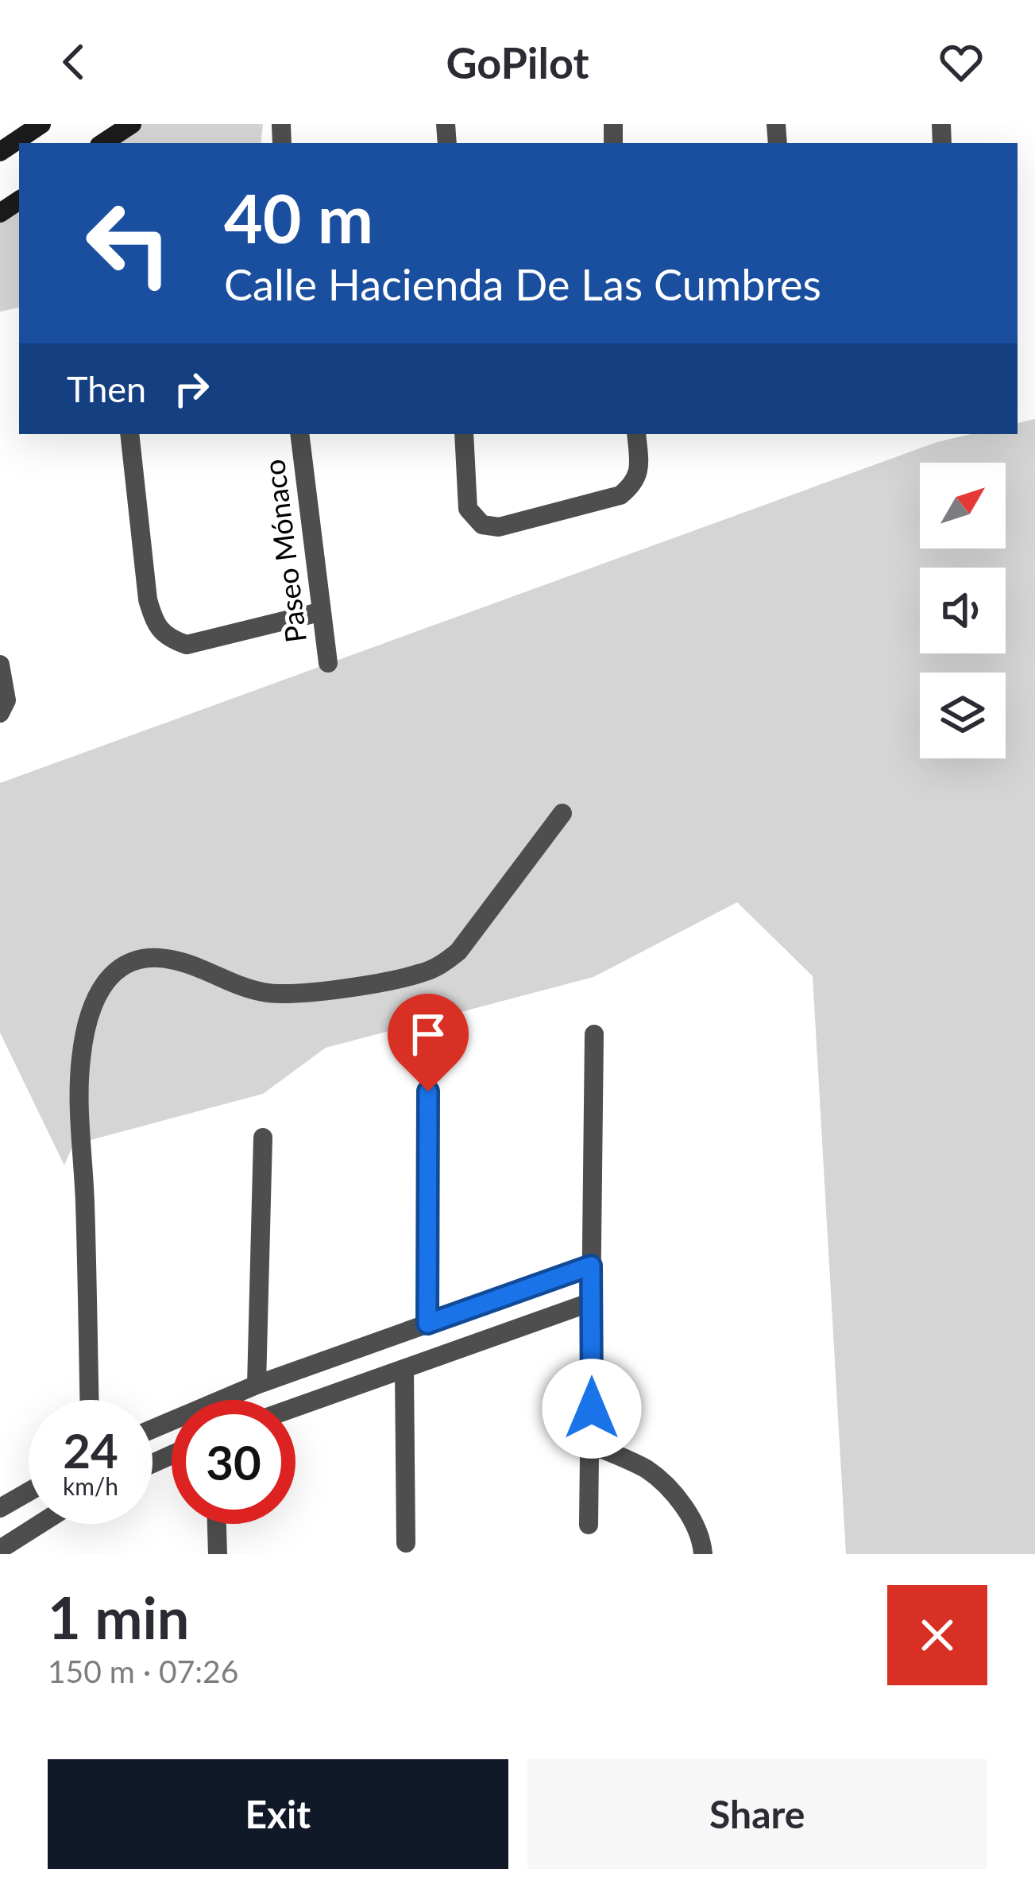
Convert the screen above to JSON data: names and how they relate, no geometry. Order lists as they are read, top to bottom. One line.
{"streets":{"street":["Paseo Mónaco"]},"north":"top right","page":{"header":"GoPilot","turn":["40 m","Calle Hacienda De Las Cumbres"],"then":"Then","speed":"24 km/h","limit":"30","heading":["1 min","150 m · 07:26"],"buttons":["Exit","Share"]}}
